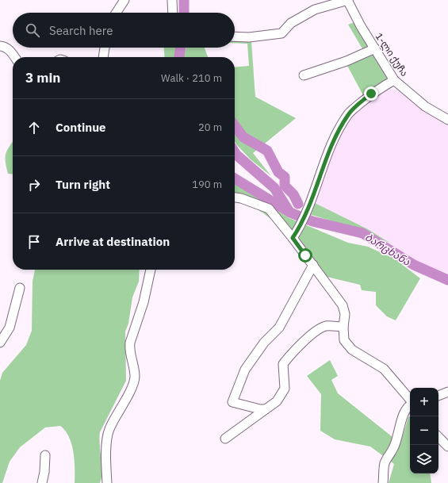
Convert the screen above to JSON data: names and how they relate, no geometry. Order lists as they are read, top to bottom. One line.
{"streets":{"street":["1-ლი ქუჩა"]},"water":["ბარცხანა"],"page":{"search":"Search here","heading":["3 min","Walk · 210 m"],"list":[["Continue","20 m"],["Turn right","190 m"],"Arrive at destination"],"map_buttons":["+","−"]}}
